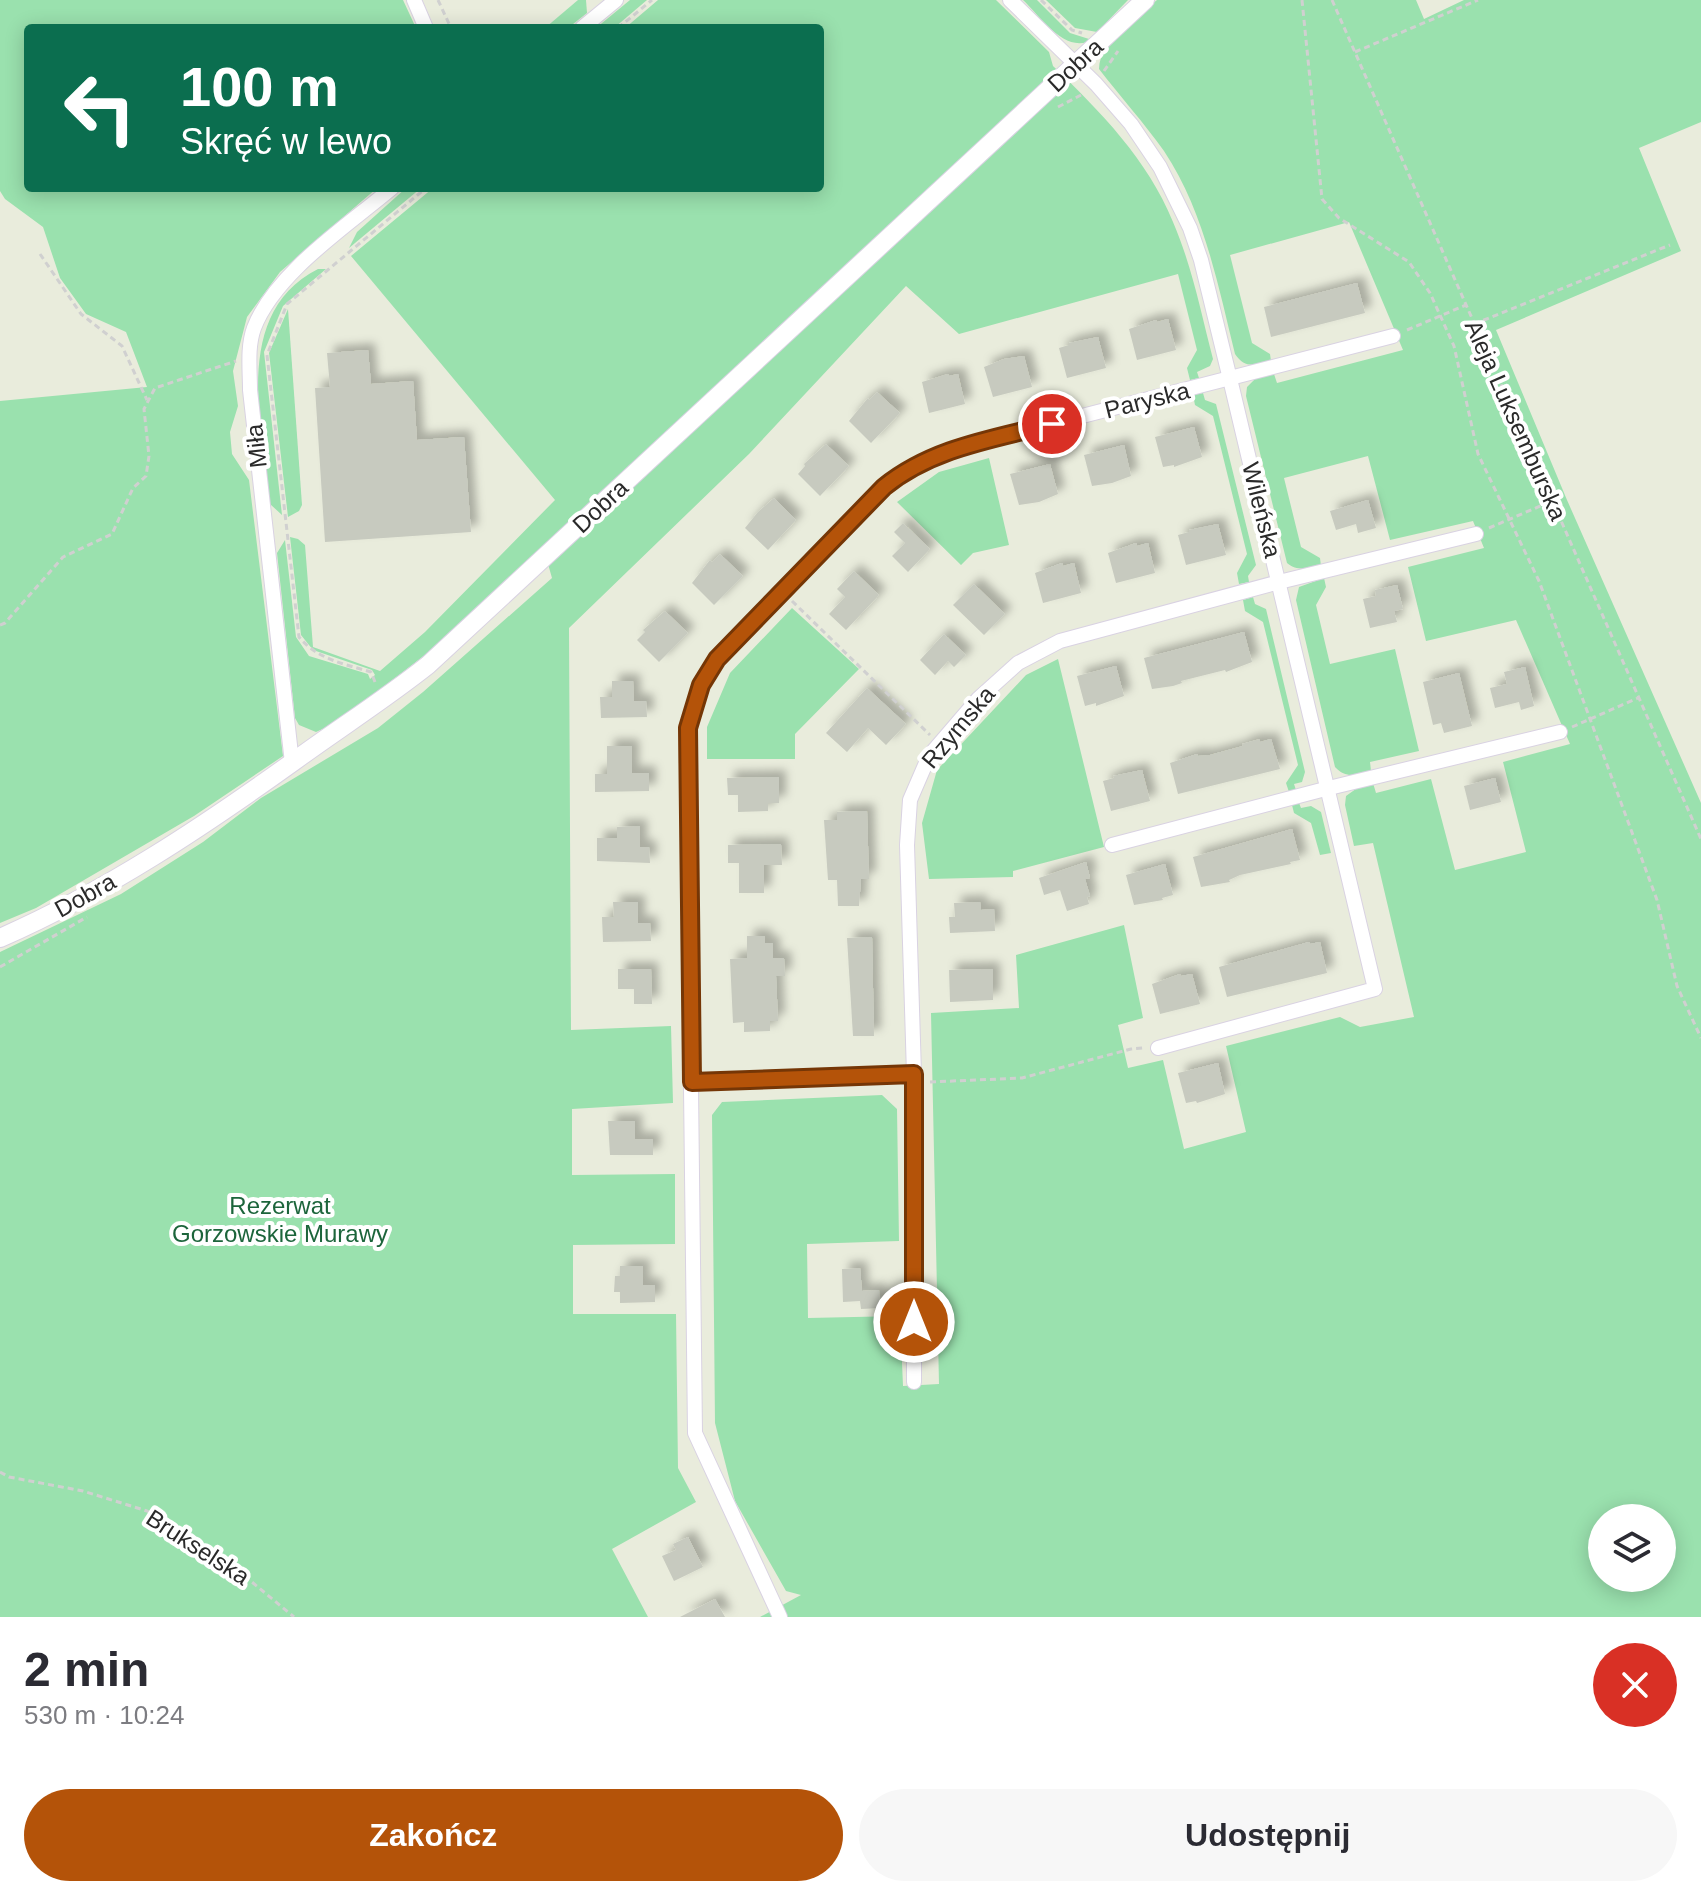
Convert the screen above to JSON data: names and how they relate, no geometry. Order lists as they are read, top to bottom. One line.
{"streets":{"street":["Dobra","Paryska","Miła","Wileńska","Rzymska"],"path":["Aleja Luksemburska","Brukselska"]},"crossings":[["Dobra","Miła"],["Dobra","Wileńska"],["Paryska","Wileńska"],["Wileńska","Rzymska"]],"parks":["Rezerwat Gorzowskie Murawy"],"page":{"turn":["100 m","Skręć w lewo"],"heading":["2 min","530 m · 10:24"],"buttons":["Zakończ","Udostępnij"]}}
